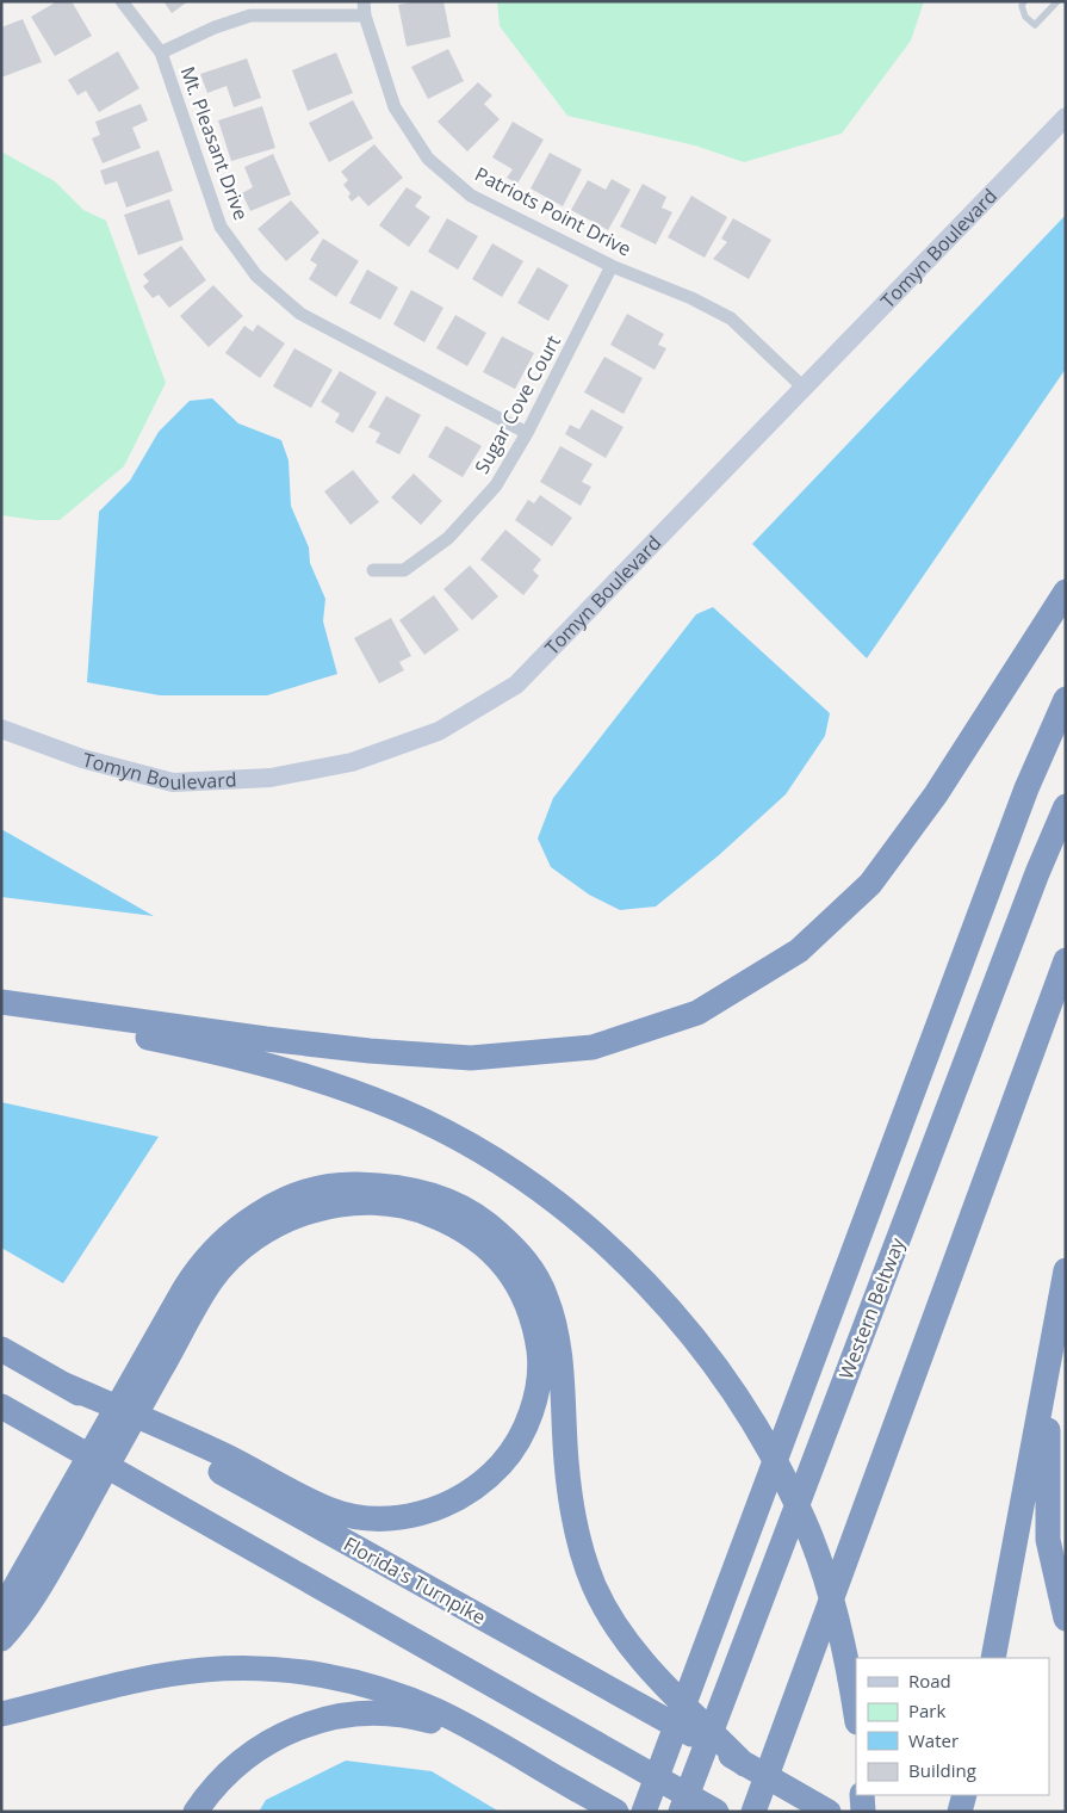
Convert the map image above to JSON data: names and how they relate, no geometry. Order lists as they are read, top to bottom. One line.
{"streets":{"highway":["Western Beltway","Florida's Turnpike"],"street":["Mt. Pleasant Drive","Patriots Point Drive","Tomyn Boulevard","Sugar Cove Court"]},"crossings":[["Mt. Pleasant Drive","Sugar Cove Court"],["Patriots Point Drive","Tomyn Boulevard"],["Patriots Point Drive","Sugar Cove Court"]],"legend":["Road","Park","Water","Building"]}
